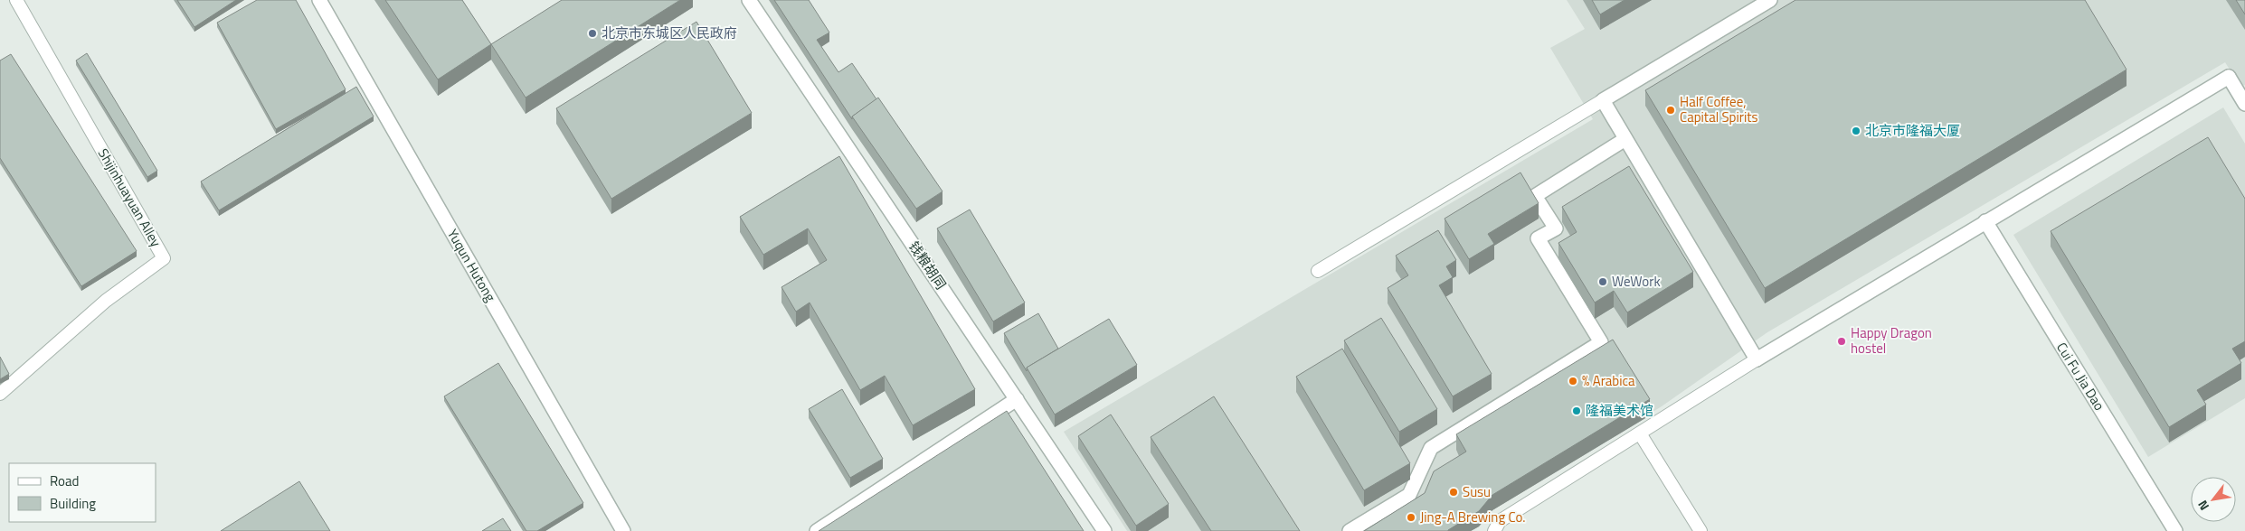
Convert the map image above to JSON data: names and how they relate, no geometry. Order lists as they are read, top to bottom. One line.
{"streets":{"street":["Yuqun Hutong","钱粮胡同","Cui Fu Jia Dao"],"lane":["Shijinhuayuan Alley"]},"places":["北京市东城区人民政府","Half Coffee, Capital Spirits","北京市隆福大厦","WeWork","Happy Dragon hostel","% Arabica","隆福美术馆","Susu","Jing-A Brewing Co."],"legend":["Road","Building"],"north":"bottom left"}
